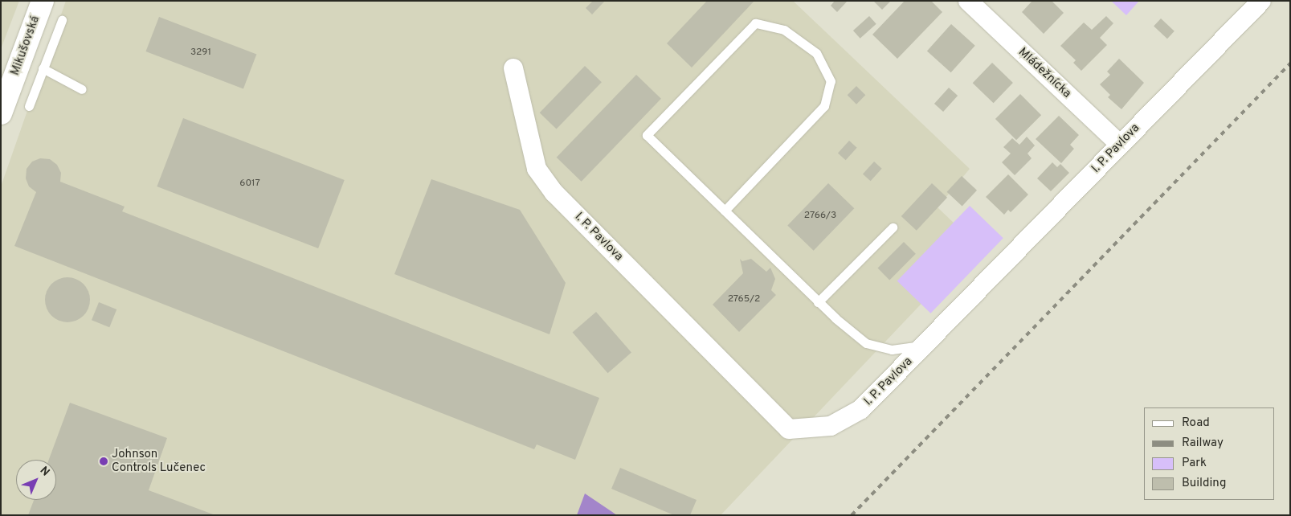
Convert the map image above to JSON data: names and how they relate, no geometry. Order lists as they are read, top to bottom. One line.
{"streets":{"street":["Mikušovská","Mládežnícka","I. P. Pavlova"]},"crossings":[["Mládežnícka","I. P. Pavlova"]],"places":["Johnson Controls Lučenec"],"house_numbers":["3291","6017","2766/3","2765/2"],"legend":["Road","Railway","Park","Building"],"north":"top right"}
